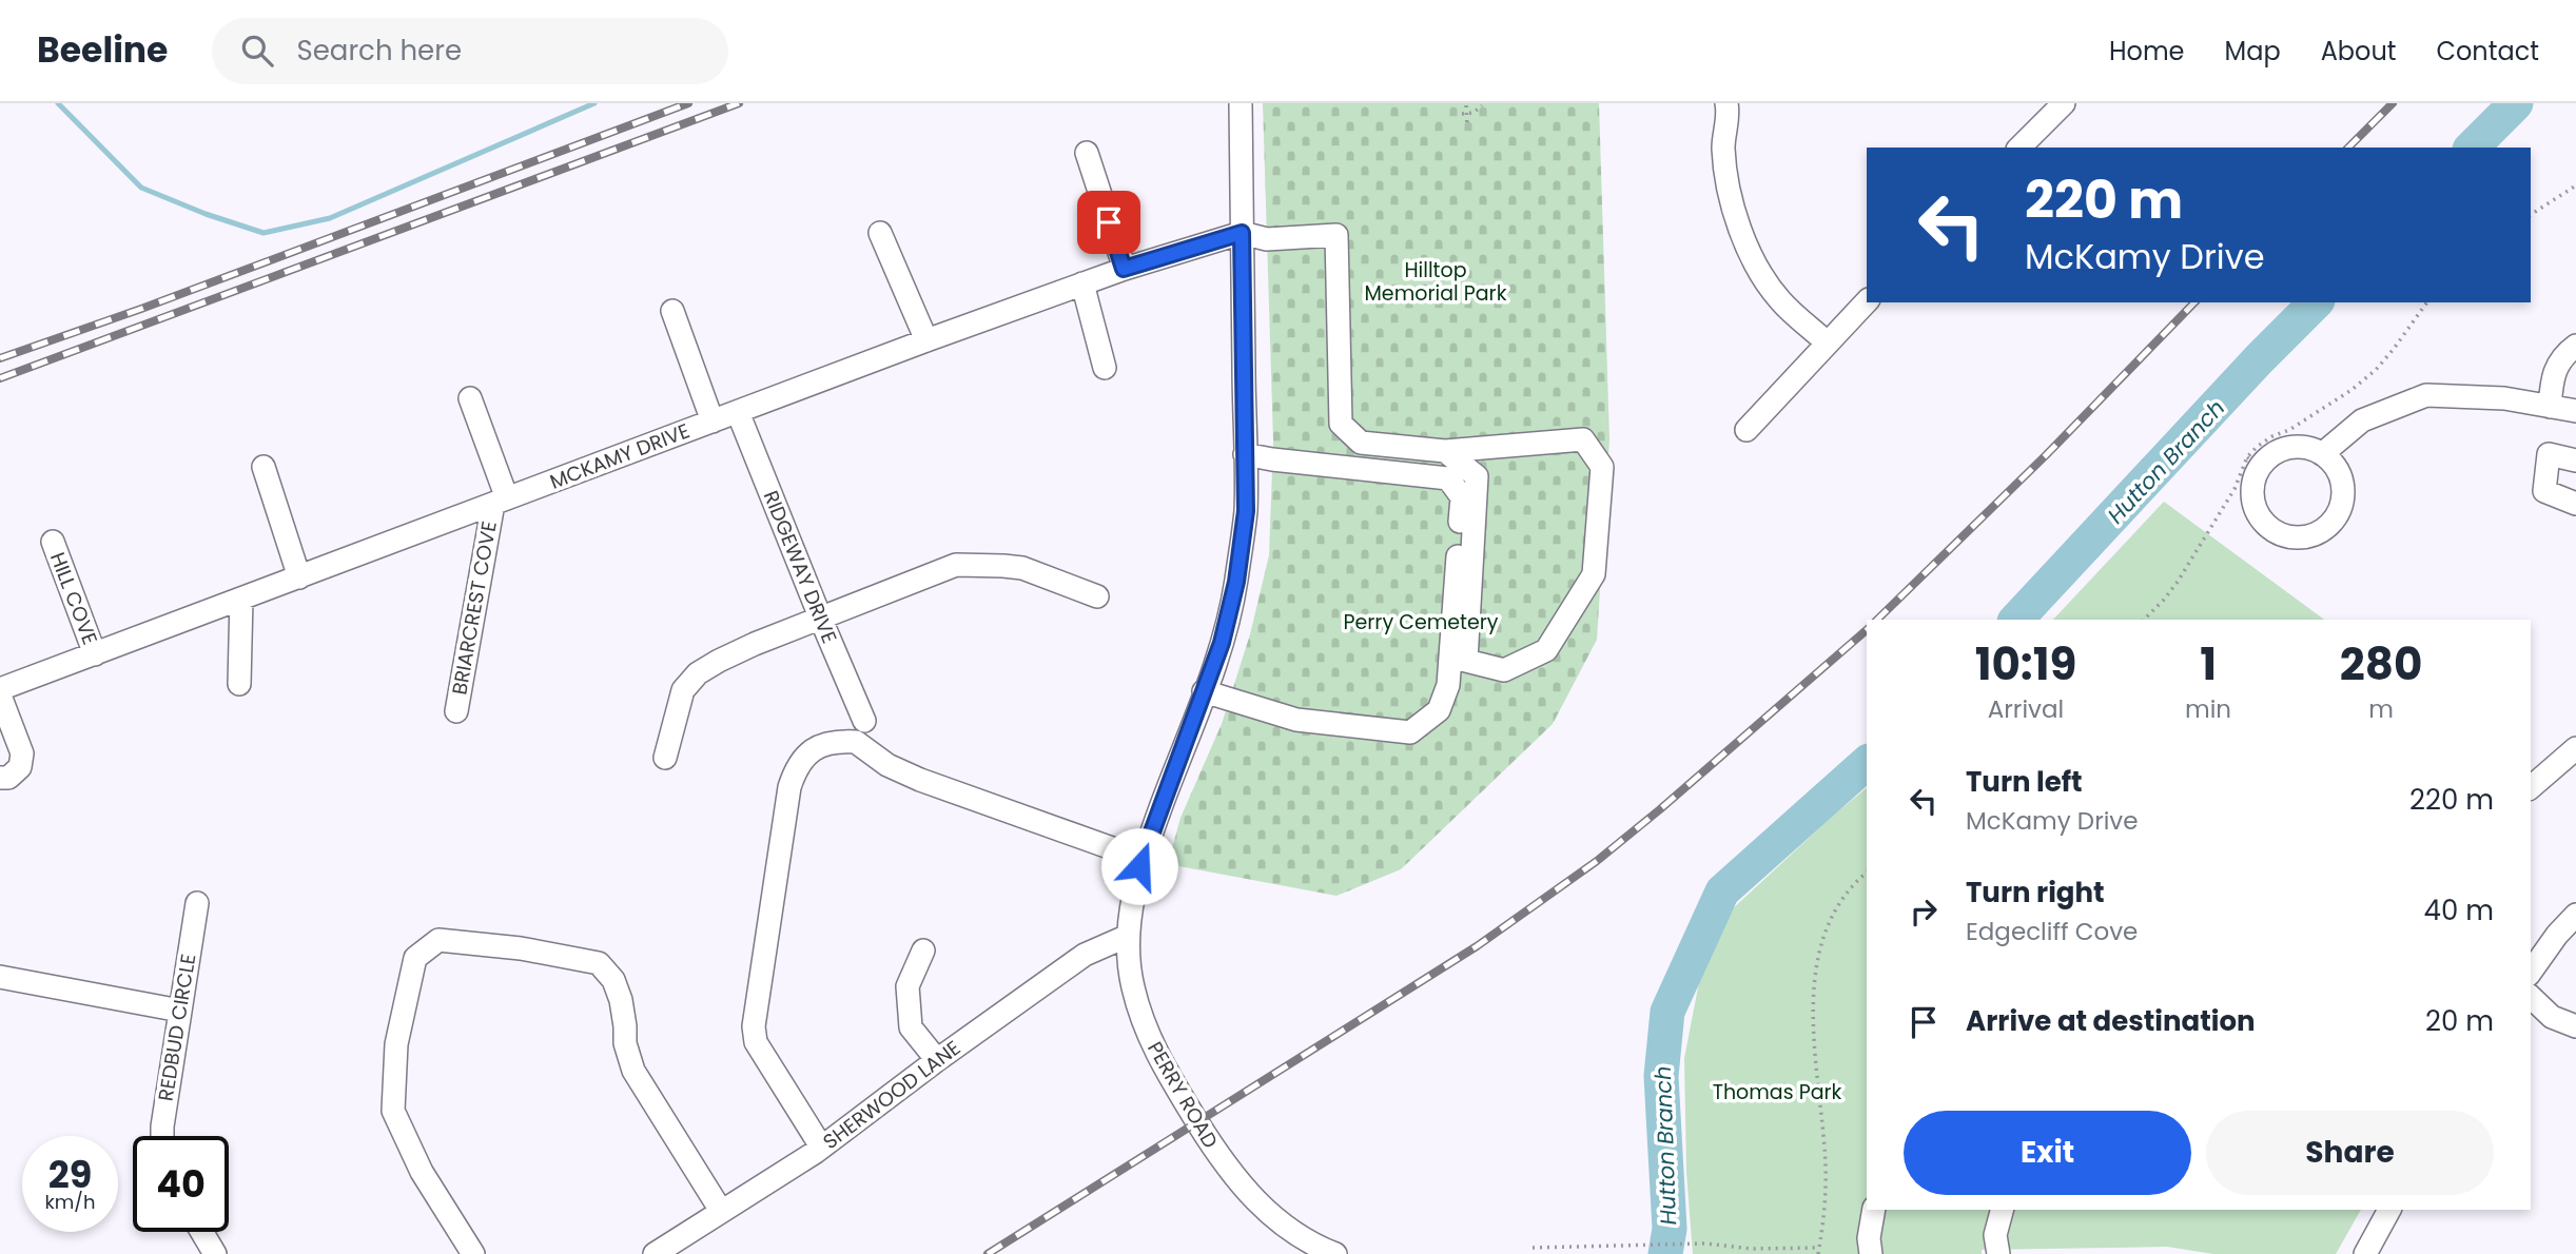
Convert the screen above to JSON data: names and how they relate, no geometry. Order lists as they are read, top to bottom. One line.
{"streets":{"street":["MCKAMY DRIVE","RIDGEWAY DRIVE","HILL COVE","BRIARCREST COVE","REDBUD CIRCLE","SHERWOOD LANE","PERRY ROAD"]},"crossings":[["MCKAMY DRIVE","RIDGEWAY DRIVE"],["MCKAMY DRIVE","HILL COVE"],["MCKAMY DRIVE","BRIARCREST COVE"],["MCKAMY DRIVE","PERRY ROAD"],["SHERWOOD LANE","PERRY ROAD"]],"water":["Hutton Branch"],"parks":["Hilltop Memorial Park","Perry Cemetery","Thomas Park"],"page":{"header":"Beeline","search":"Search here","nav":["Home","Map","About","Contact"],"turn":["220 m","McKamy Drive"],"eta":["10:19","Arrival","1","min","280","m"],"list":[{"name":"Turn left","note":"McKamy Drive","value":"220 m"},{"name":"Turn right","note":"Edgecliff Cove","value":"40 m"},{"name":"Arrive at destination","value":"20 m"}],"buttons":["Exit","Share"],"speed":"29 km/h","limit":"40"}}
